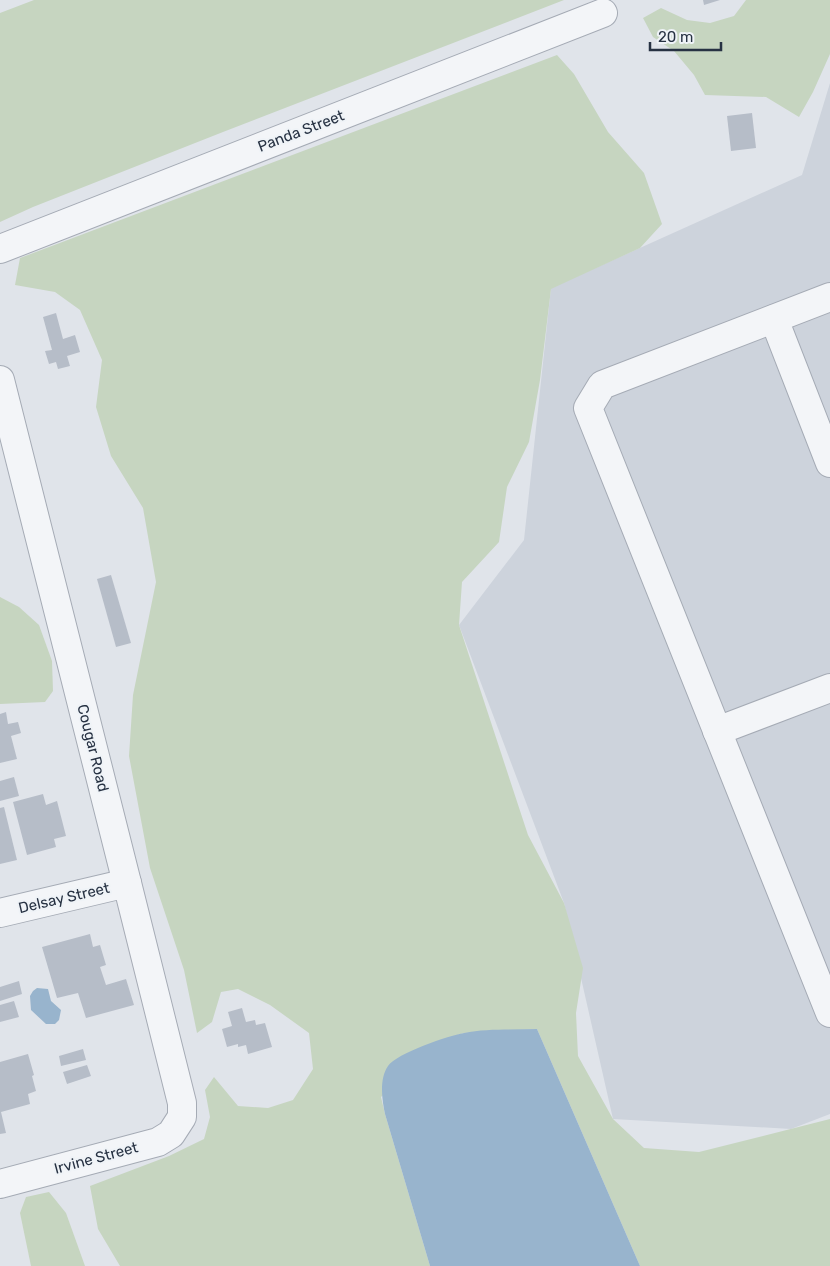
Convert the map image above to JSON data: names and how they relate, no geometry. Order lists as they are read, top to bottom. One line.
{"streets":{"street":["Panda Street","Cougar Road","Delsay Street","Irvine Street"]},"crossings":[["Cougar Road","Delsay Street"],["Cougar Road","Irvine Street"]],"scale_bar":"20 m"}
